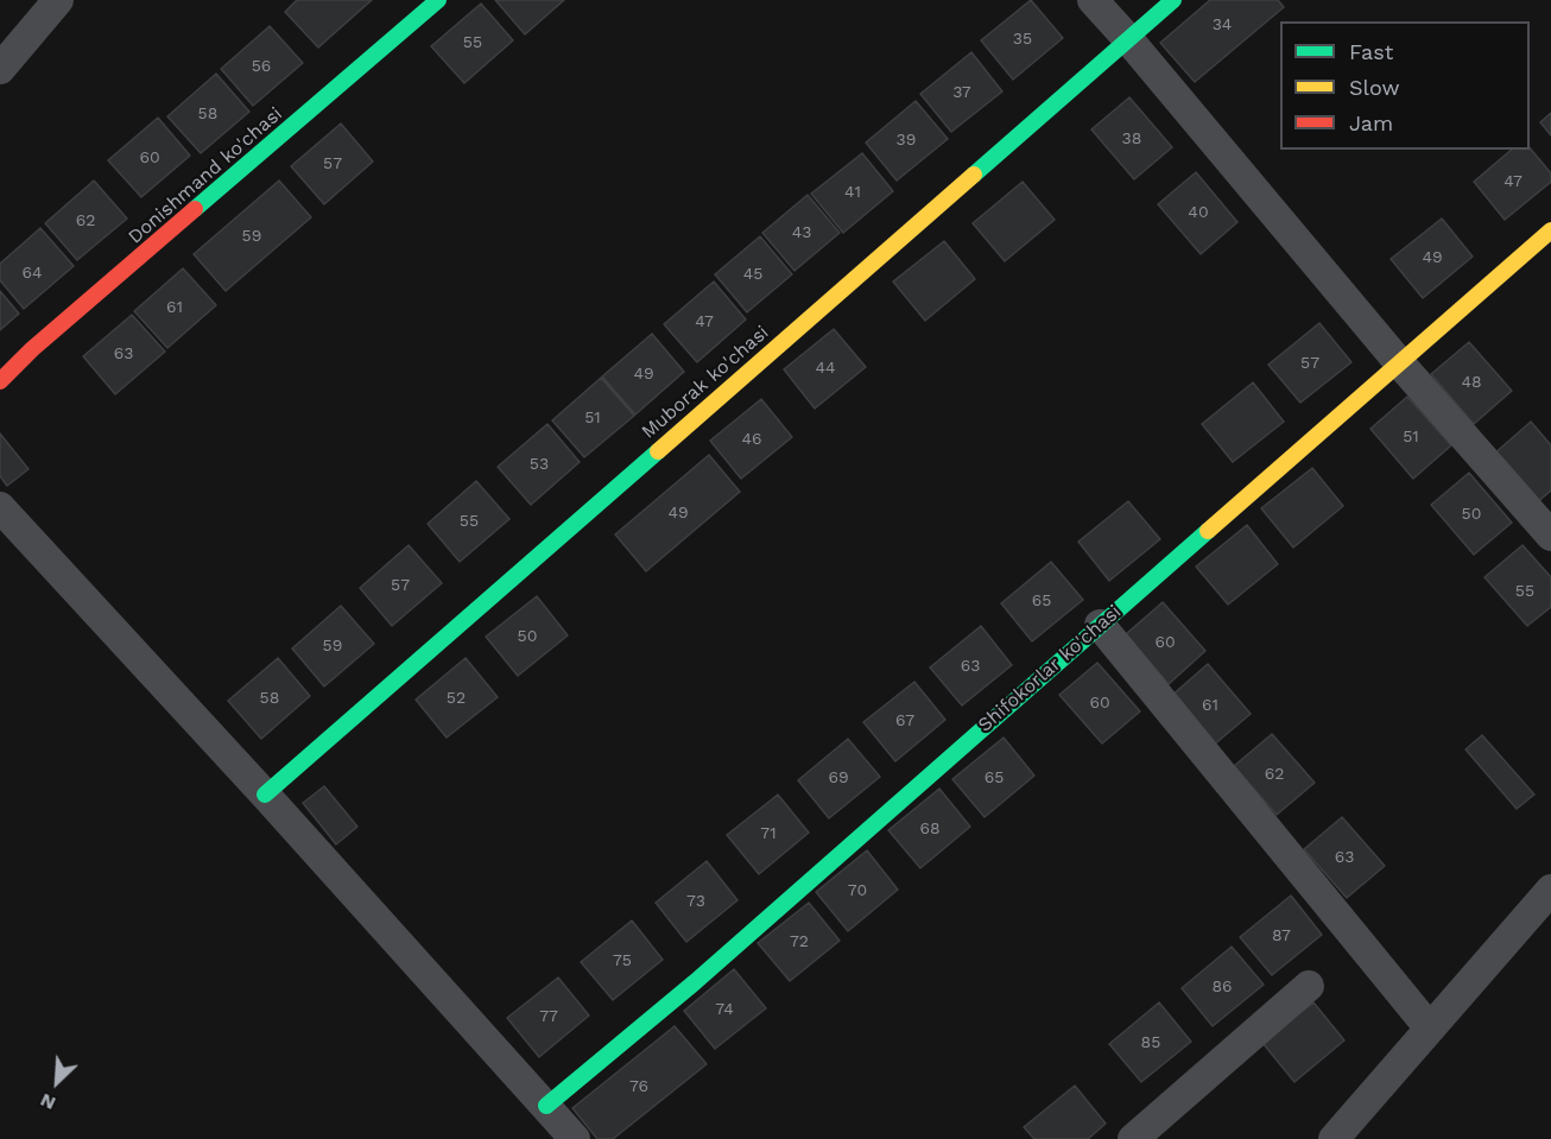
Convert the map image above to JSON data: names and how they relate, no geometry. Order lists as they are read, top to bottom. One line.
{"streets":{"street":["Donishmand ko'chasi","Muborak ko'chasi","Shifokorlar ko'chasi"]},"house_numbers":["34","35","55","56","37","58","38","39","60","57","47","41","40","62","43","59","49","64","45","61","47","63","57","44","49","48","51","51","46","53","49","50","55","57","55","65","50","60","59","63","58","52","60","61","67","62","69","65","68","71","63","70","73","87","72","75","86","74","77","85","76"],"legend":["Fast","Slow","Jam"],"north":"bottom left"}
